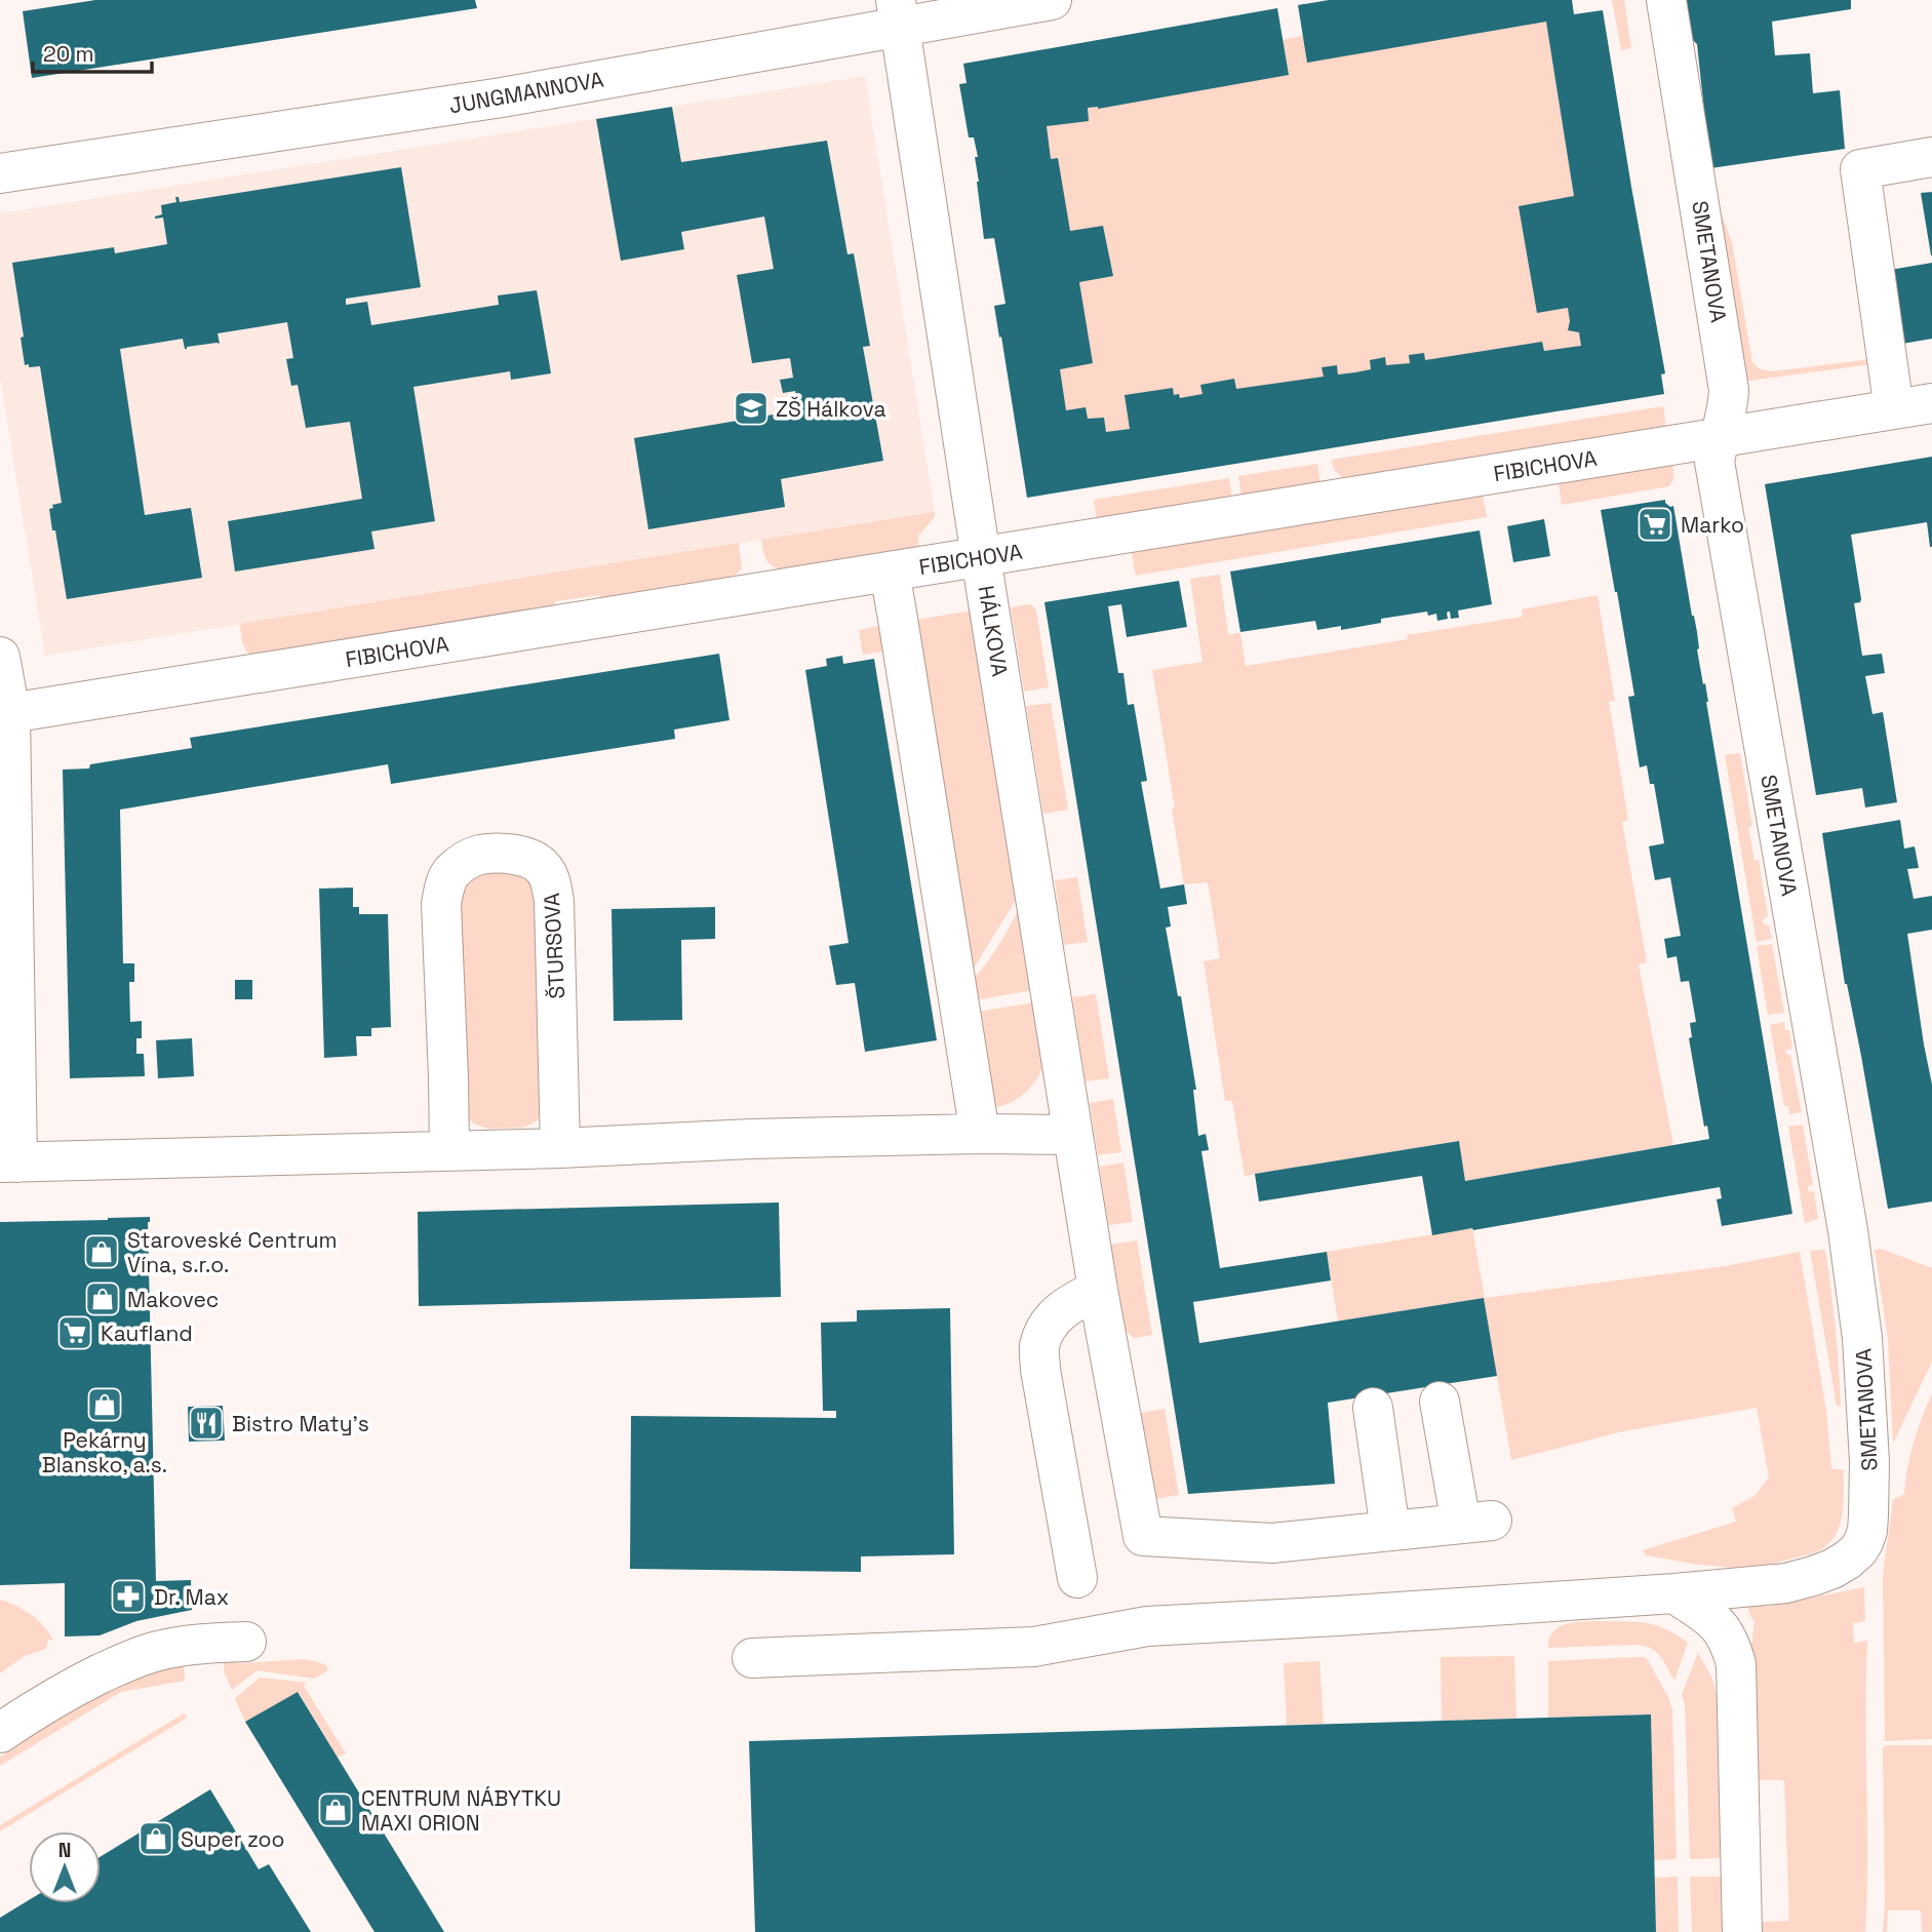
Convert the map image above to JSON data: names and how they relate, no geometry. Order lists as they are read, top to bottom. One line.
{"streets":{"street":["JUNGMANNOVA","SMETANOVA","FIBICHOVA","HÁLKOVA","ŠTURSOVA"]},"crossings":[["JUNGMANNOVA","HÁLKOVA"],["SMETANOVA","FIBICHOVA"],["FIBICHOVA","HÁLKOVA"]],"places":{"school or university":["ZŠ Hálkova"],"supermarket":["Marko","Kaufland"],"shop":["Staroveské Centrum Vína, s.r.o.","Makovec","Pekárny Blansko, a.s.","CENTRUM NÁBYTKU MAXI ORION","Super zoo"],"restaurant":["Bistro Maty's"],"pharmacy":["Dr. Max"]},"scale_bar":"20 m","north":"top"}
